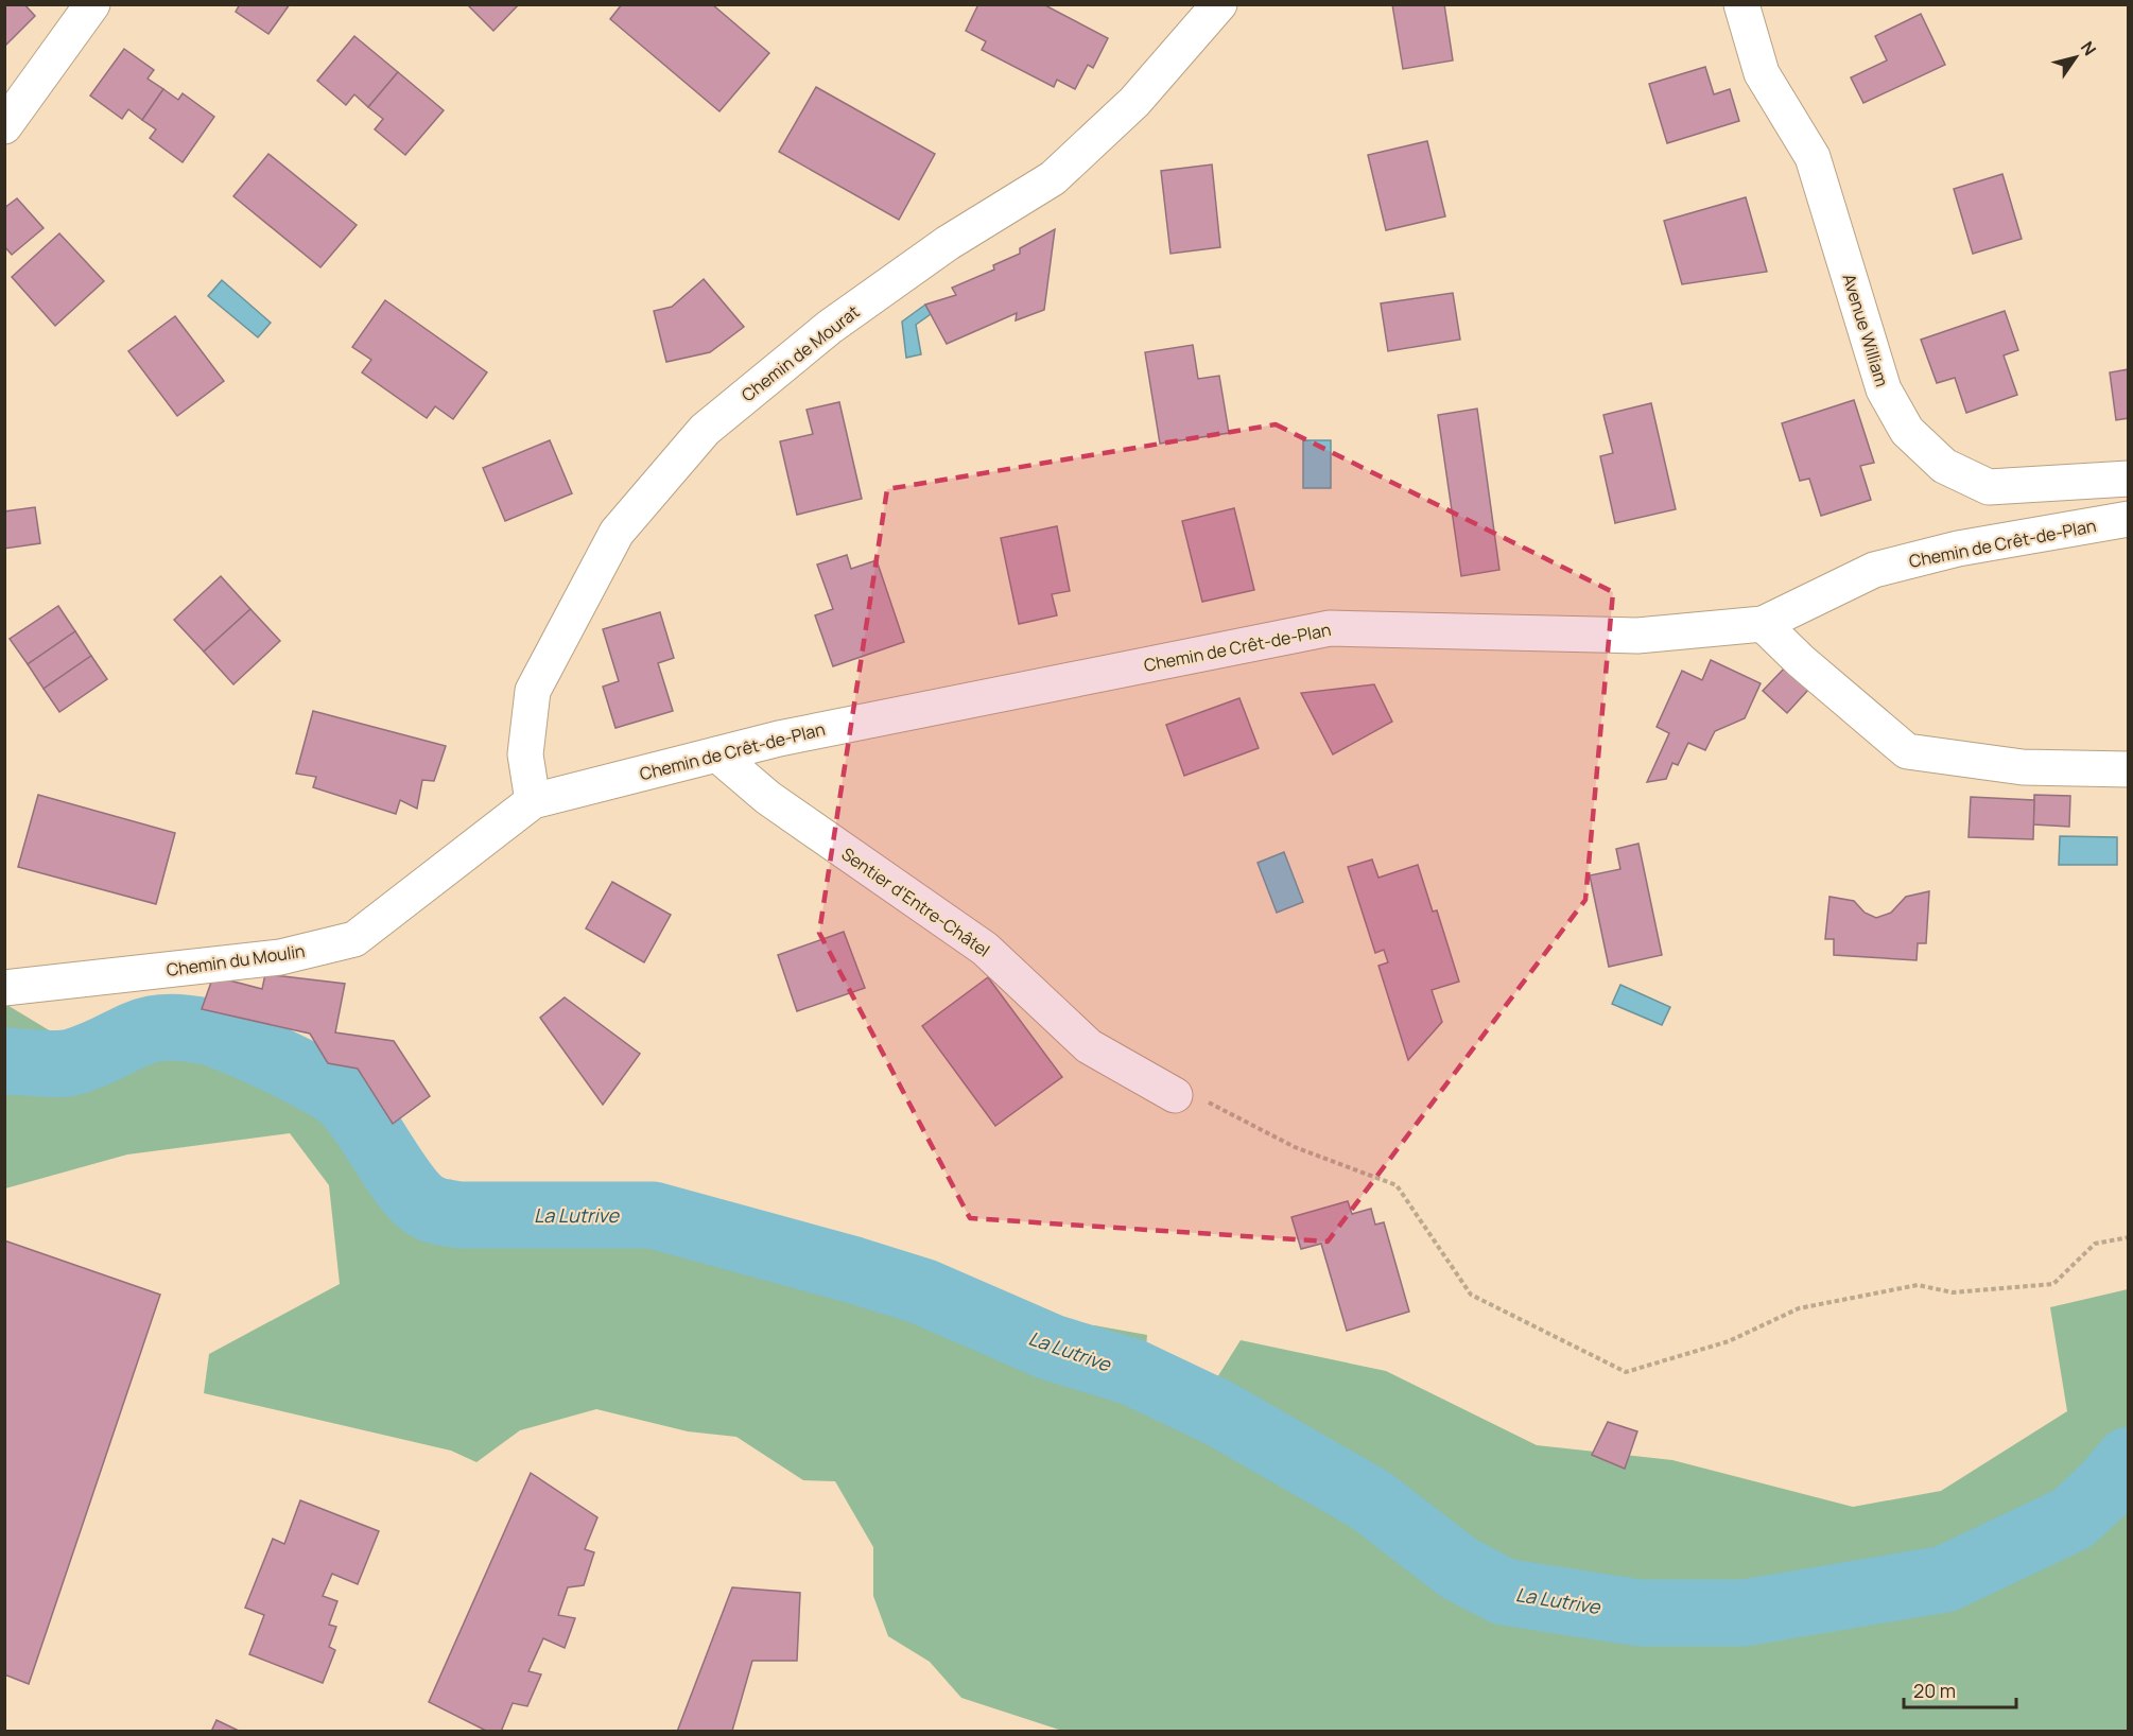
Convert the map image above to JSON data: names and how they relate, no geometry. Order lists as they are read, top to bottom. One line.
{"streets":{"street":["Avenue William","Chemin de Mourat","Chemin de Crêt-de-Plan","Sentier d'Entre-Châtel","Chemin du Moulin"]},"crossings":[["Chemin de Mourat","Chemin de Crêt-de-Plan"],["Chemin de Mourat","Chemin du Moulin"],["Chemin de Crêt-de-Plan","Sentier d'Entre-Châtel"],["Chemin de Crêt-de-Plan","Chemin du Moulin"]],"water":["La Lutrive"],"scale_bar":"20 m","north":"top right"}
